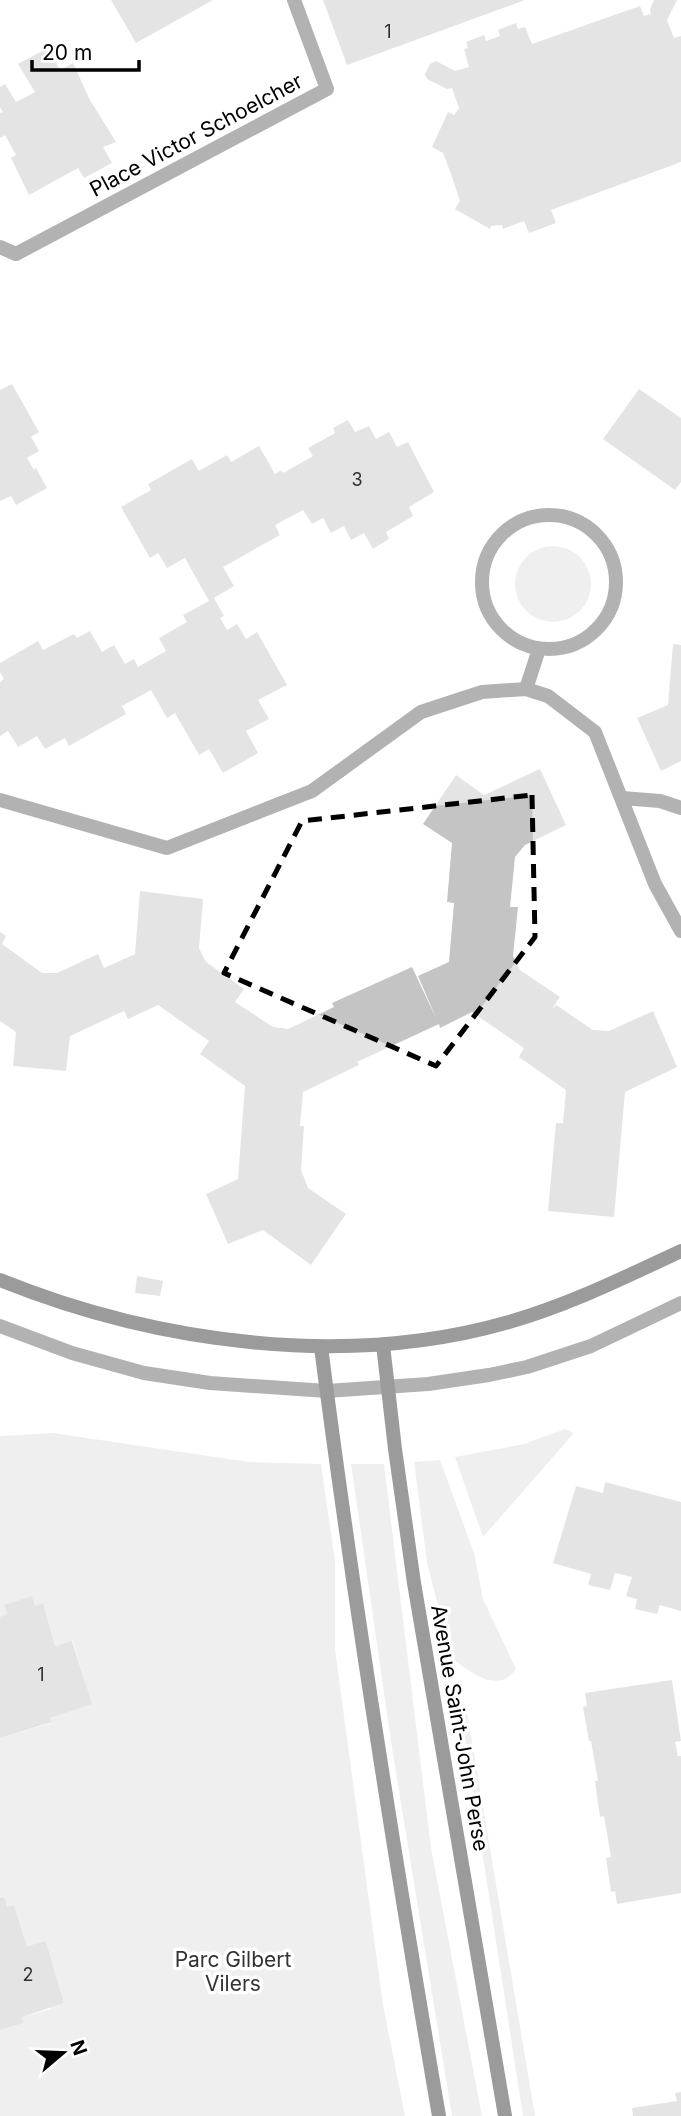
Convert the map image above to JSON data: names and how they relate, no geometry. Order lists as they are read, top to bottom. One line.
{"streets":{"main road":["Avenue Saint-John Perse"],"street":["Place Victor Schoelcher"]},"parks":["Parc Gilbert Vilers"],"house_numbers":["1","3","1","2"],"scale_bar":"20 m","north":"right"}
